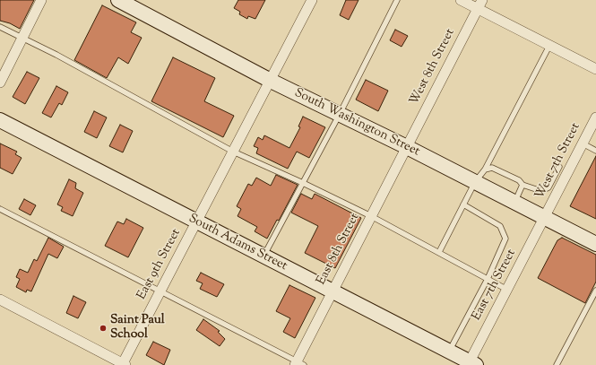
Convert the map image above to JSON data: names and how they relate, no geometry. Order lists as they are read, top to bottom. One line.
{"streets":{"main road":["South Washington Street","South Adams Street"],"street":["West 8th Street","West 7th Street","East 8th Street","East 9th Street","East 7th Street"]},"crossings":[["West 8th Street","South Washington Street"],["West 8th Street","East 8th Street"],["South Washington Street","West 7th Street"],["South Washington Street","East 8th Street"],["South Washington Street","East 9th Street"],["South Washington Street","East 7th Street"],["West 7th Street","East 7th Street"],["South Adams Street","East 8th Street"],["South Adams Street","East 9th Street"],["South Adams Street","East 7th Street"]],"places":["Saint Paul School"]}
